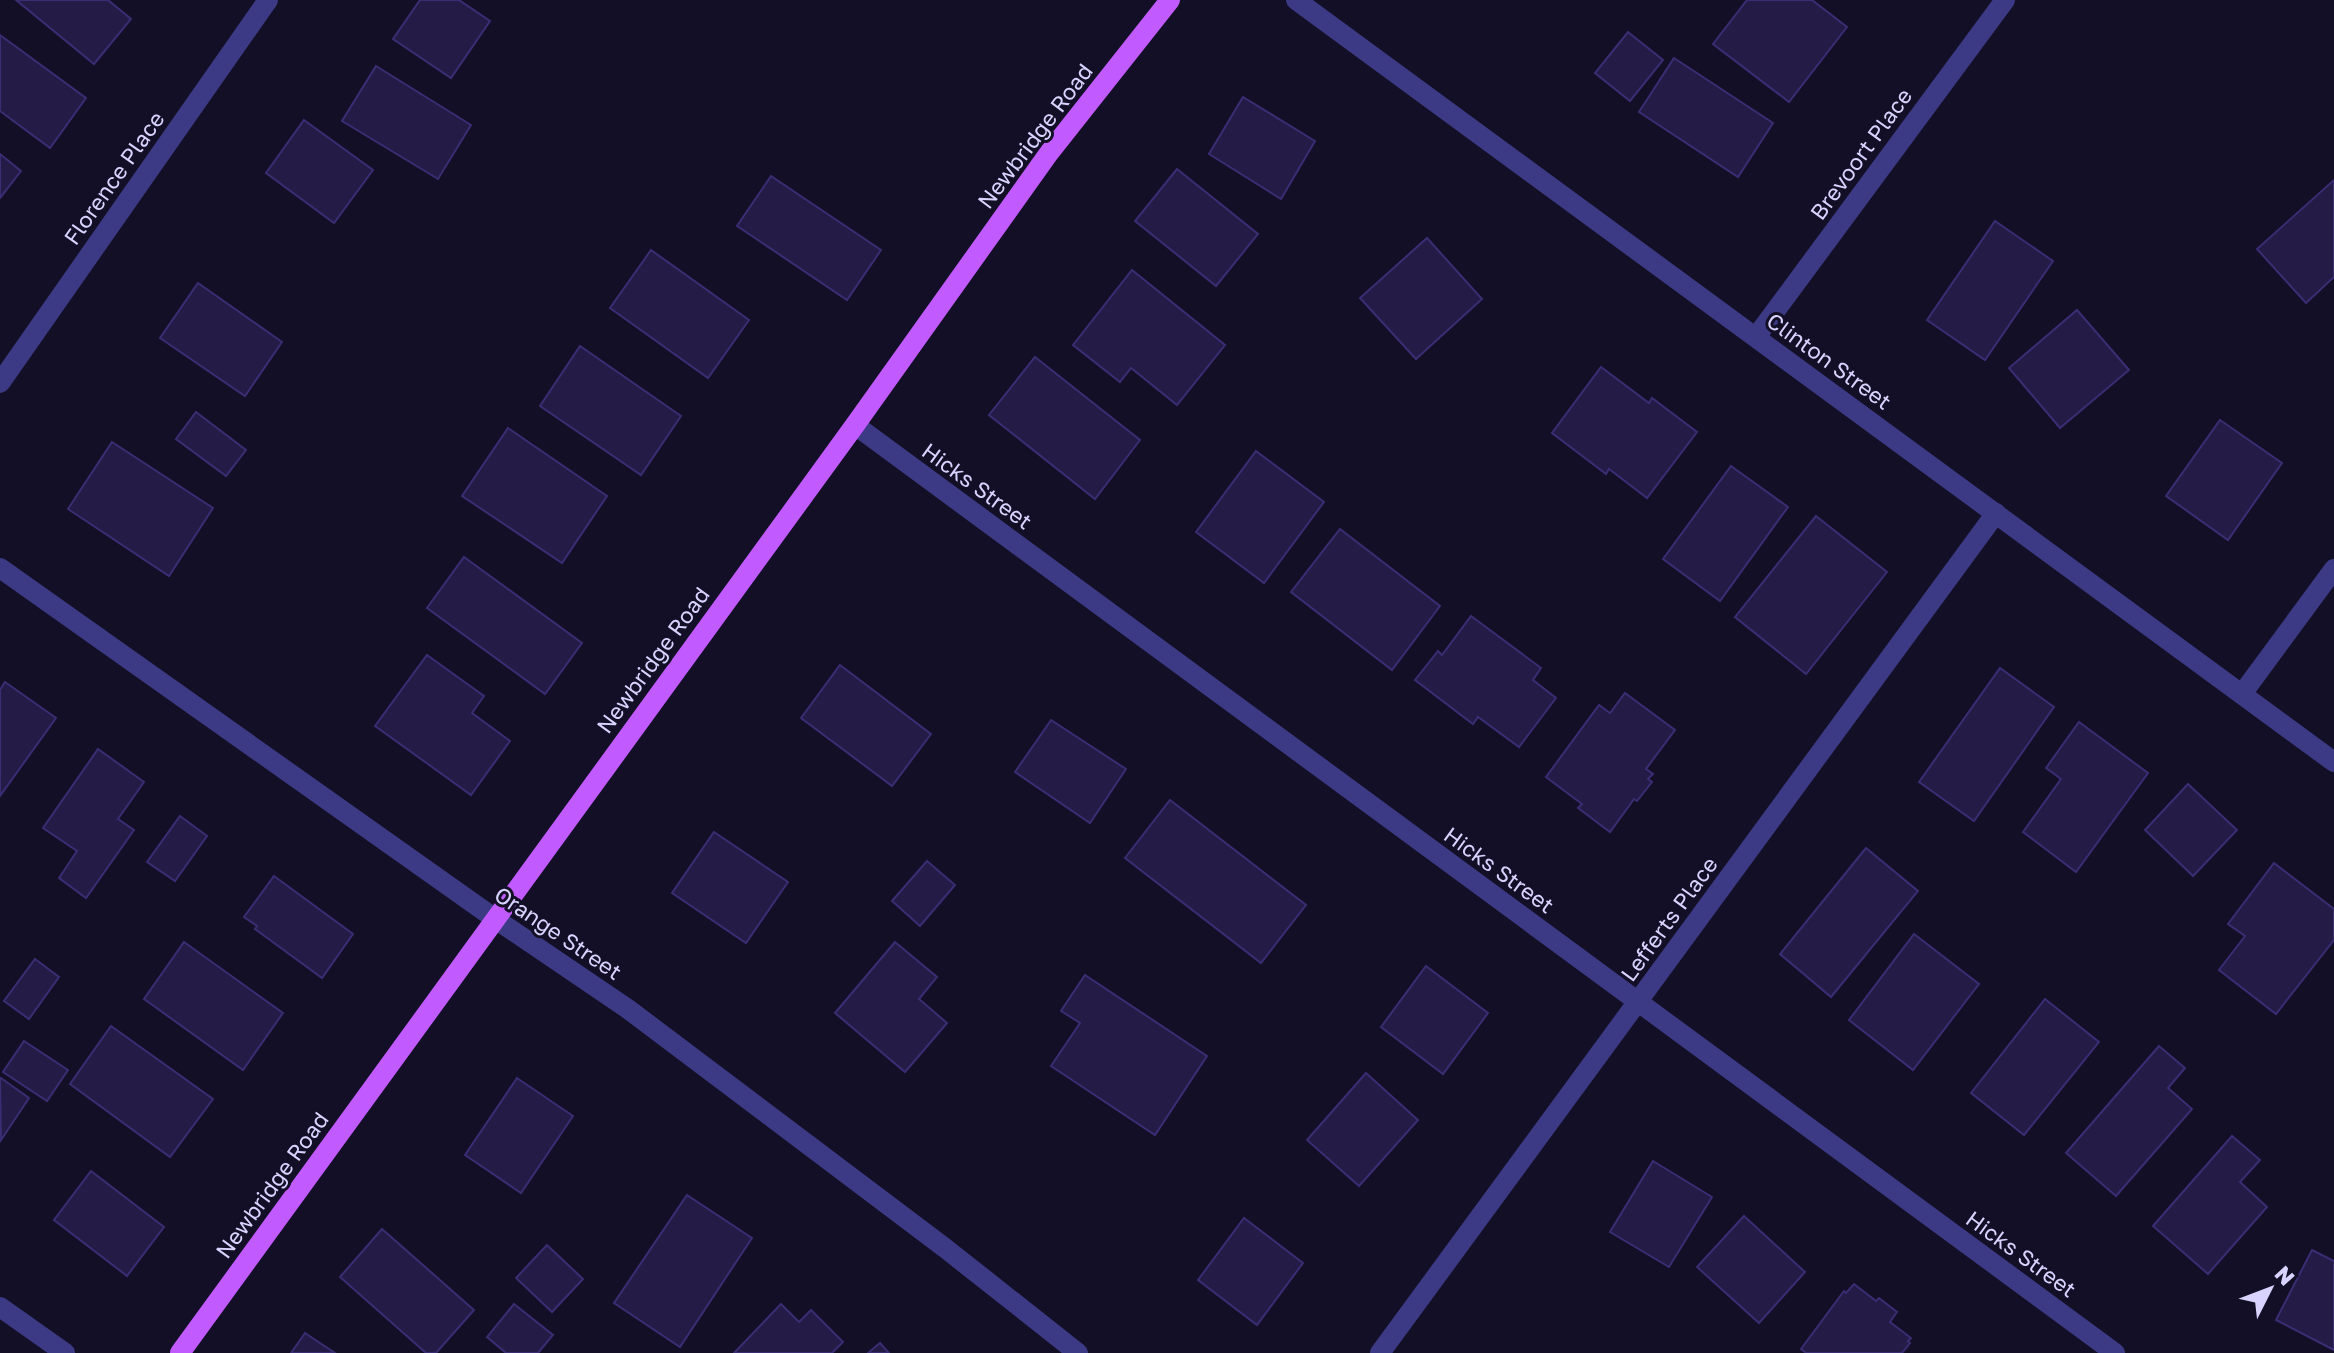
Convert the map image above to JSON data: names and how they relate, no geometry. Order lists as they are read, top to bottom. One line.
{"streets":{"main road":["Newbridge Road"],"street":["Brevoort Place","Florence Place","Clinton Street","Hicks Street","Lefferts Place","Orange Street"]},"crossings":[["Newbridge Road","Hicks Street"],["Newbridge Road","Orange Street"],["Brevoort Place","Clinton Street"],["Clinton Street","Lefferts Place"],["Hicks Street","Lefferts Place"]],"north":"top right"}
